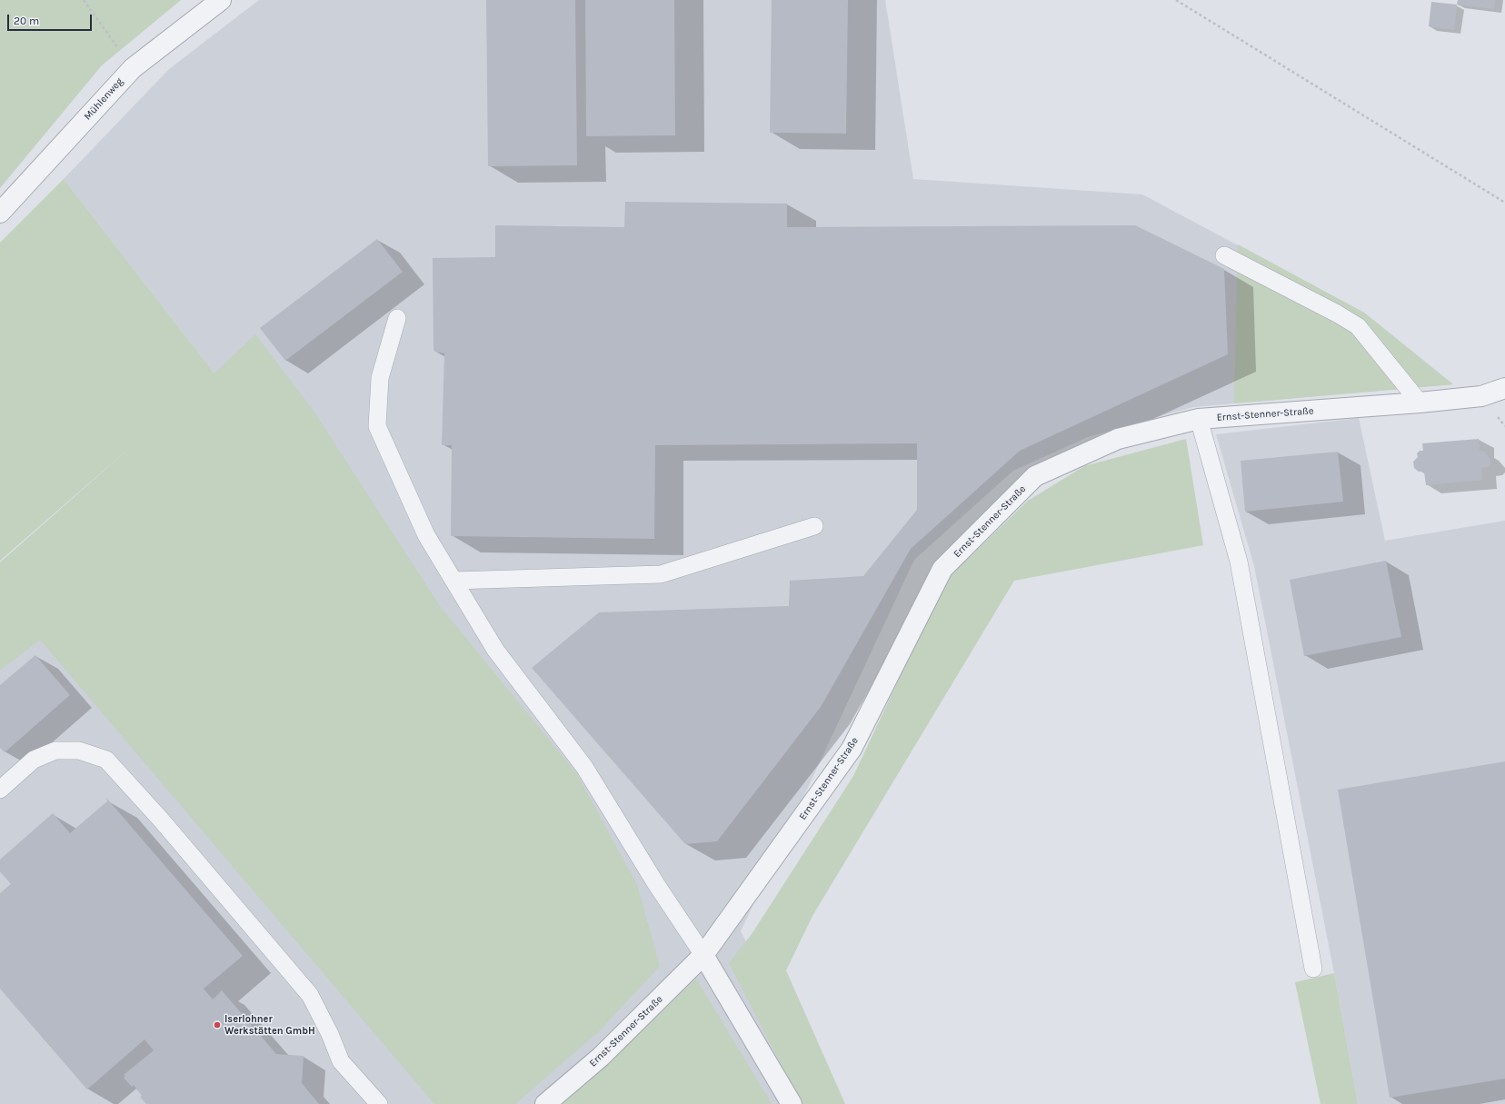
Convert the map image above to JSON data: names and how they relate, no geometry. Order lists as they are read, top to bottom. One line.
{"streets":{"street":["Mühlenweg","Ernst-Stenner-Straße"]},"places":["Iserlohner Werkstätten GmbH"],"scale_bar":"20 m"}
